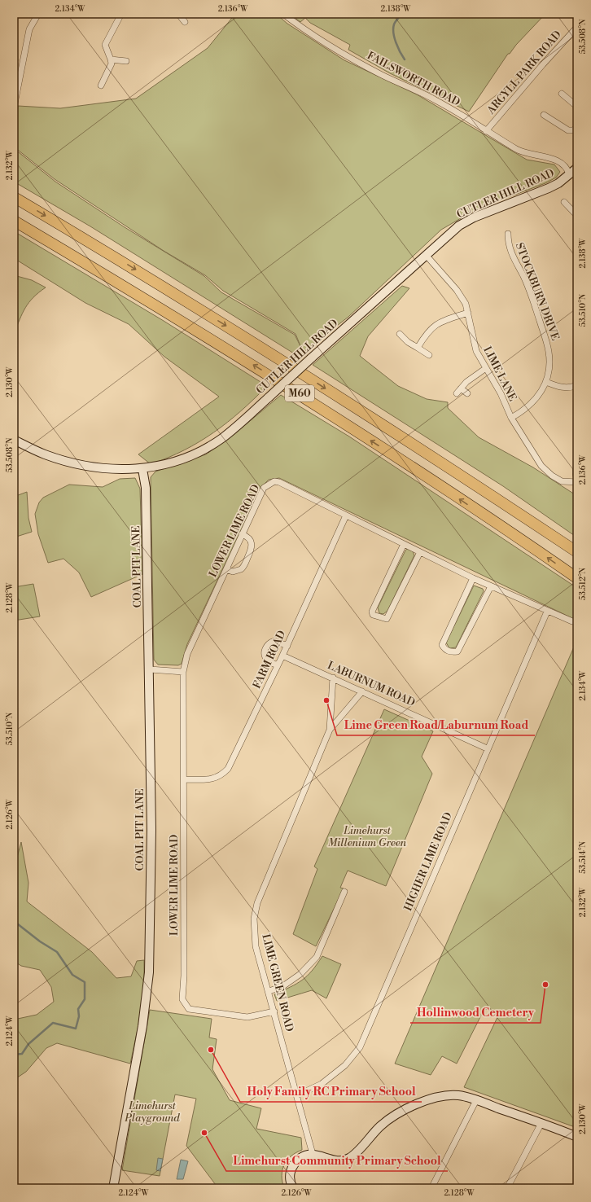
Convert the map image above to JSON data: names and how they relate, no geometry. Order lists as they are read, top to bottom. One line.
{"streets":{"highway":["M60"],"street":["ARGYLL PARK ROAD","FAILSWORTH ROAD","CUTLER HILL ROAD","STOCKBURN DRIVE","LIME LANE","LOWER LIME ROAD","COAL PIT LANE","FARM ROAD","LABURNUM ROAD","HIGHER LIME ROAD","LIME GREEN ROAD"]},"crossings":[["ARGYLL PARK ROAD","FAILSWORTH ROAD"],["FAILSWORTH ROAD","CUTLER HILL ROAD"],["CUTLER HILL ROAD","LIME LANE"],["CUTLER HILL ROAD","COAL PIT LANE"],["STOCKBURN DRIVE","LIME LANE"],["LOWER LIME ROAD","FARM ROAD"],["LOWER LIME ROAD","HIGHER LIME ROAD"],["LOWER LIME ROAD","LIME GREEN ROAD"],["FARM ROAD","LABURNUM ROAD"],["LABURNUM ROAD","HIGHER LIME ROAD"],["LABURNUM ROAD","LIME GREEN ROAD"],["HIGHER LIME ROAD","LIME GREEN ROAD"]],"parks":["Limehurst Millenium Green","Limehurst Playground"],"places":["Lime Green Road/Laburnum Road","Hollinwood Cemetery","Holy Family RC Primary School","Limehurst Community Primary School"],"coordinates":["2.134°W","2.136°W","2.138°W","53.508°N","2.132°W","53.510°N","2.130°W","53.512°N","2.128°W","2.126°W","53.514°N","2.124°W"]}
